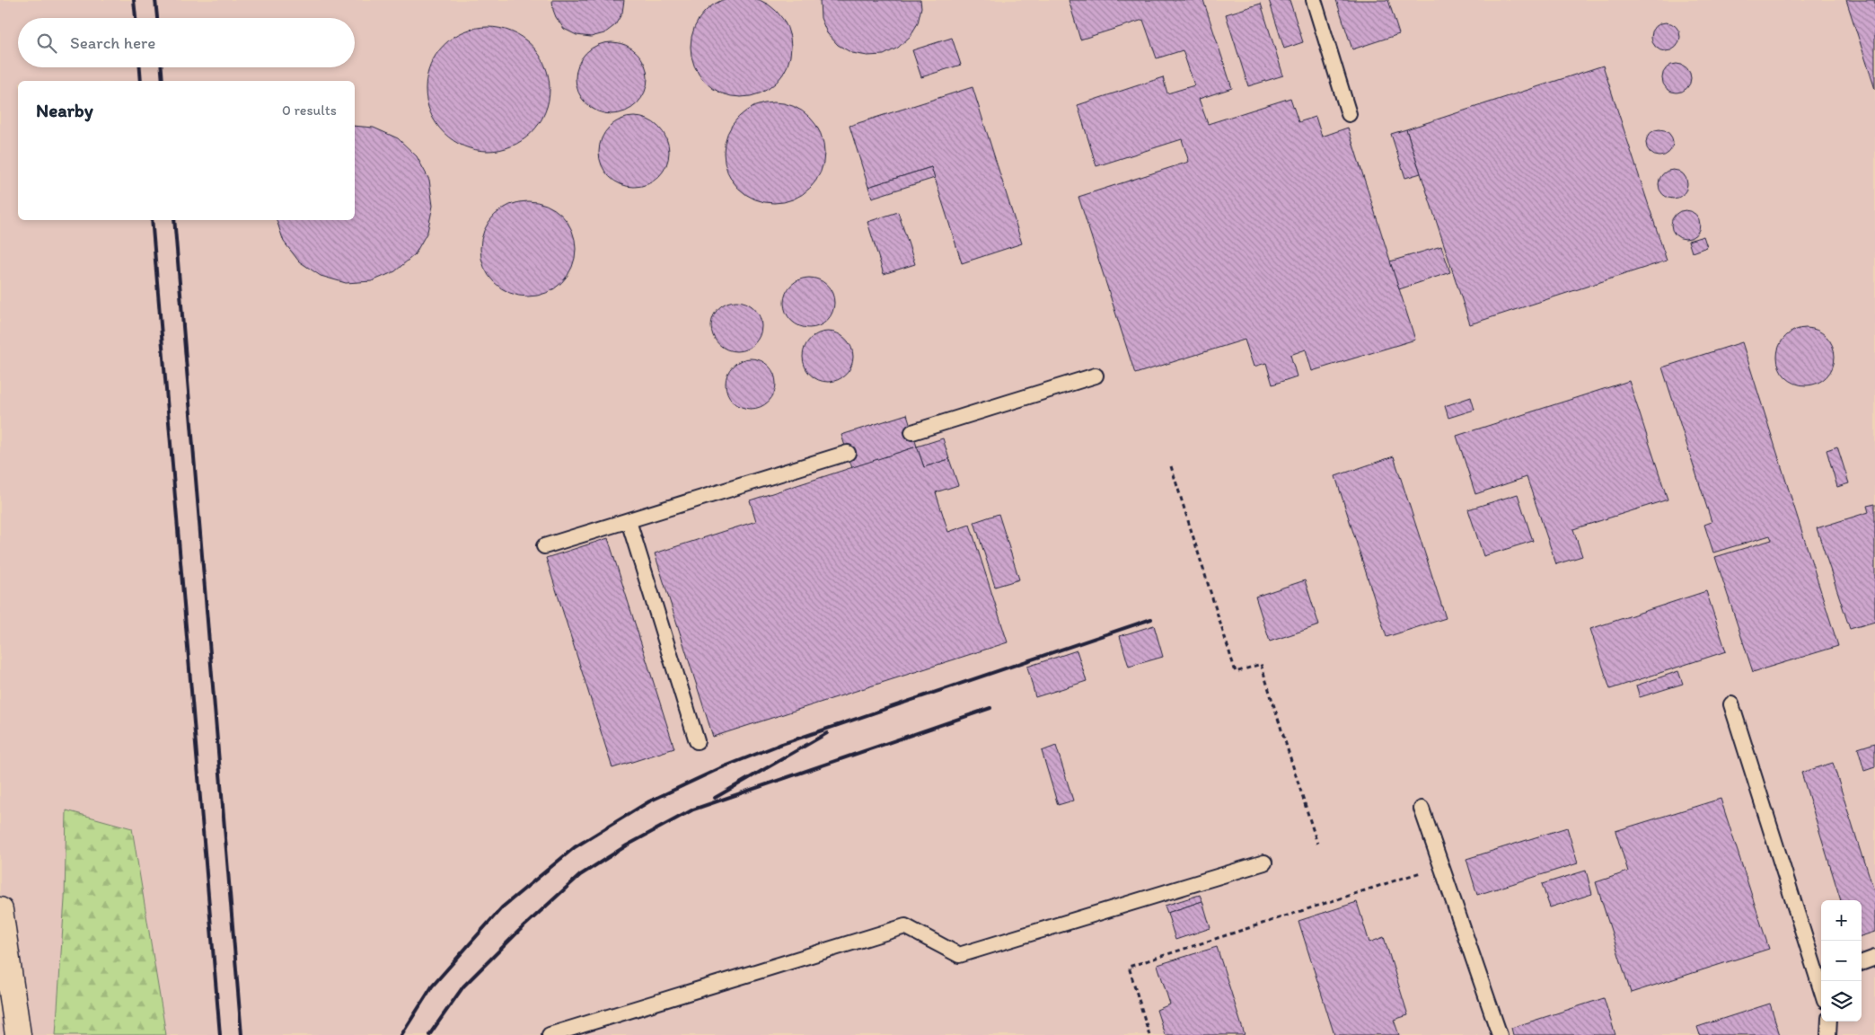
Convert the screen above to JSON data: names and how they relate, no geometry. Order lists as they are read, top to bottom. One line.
{"page":{"search":"Search here","heading":["Nearby","0 results"],"map_buttons":["+","−"]}}
